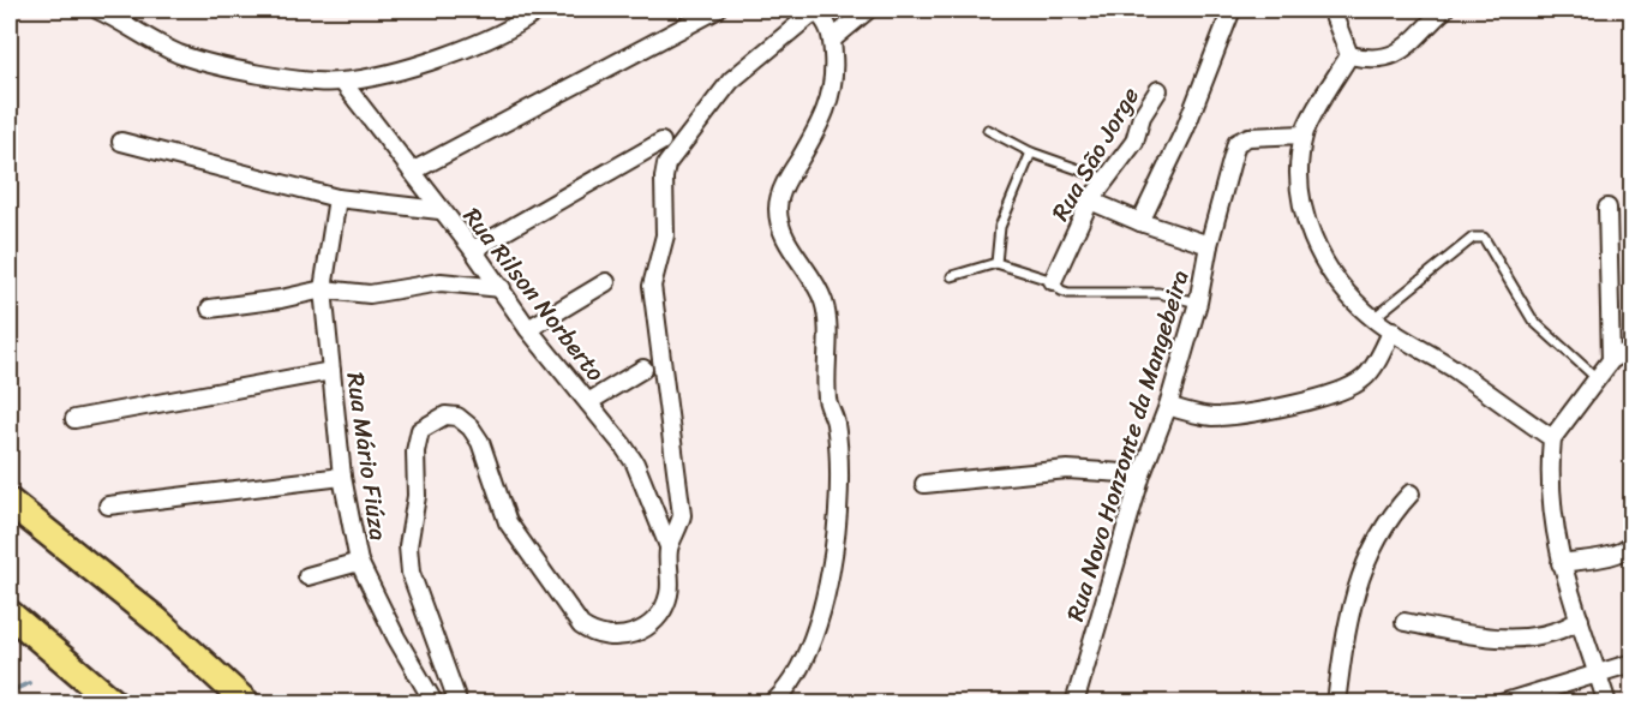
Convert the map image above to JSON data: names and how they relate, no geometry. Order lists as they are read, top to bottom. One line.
{"streets":{"street":["Rua São Jorge","Rua Rilson Norberto","Rua Novo Honzonte da Mangebeira","Rua Mário Fiúza"]}}
